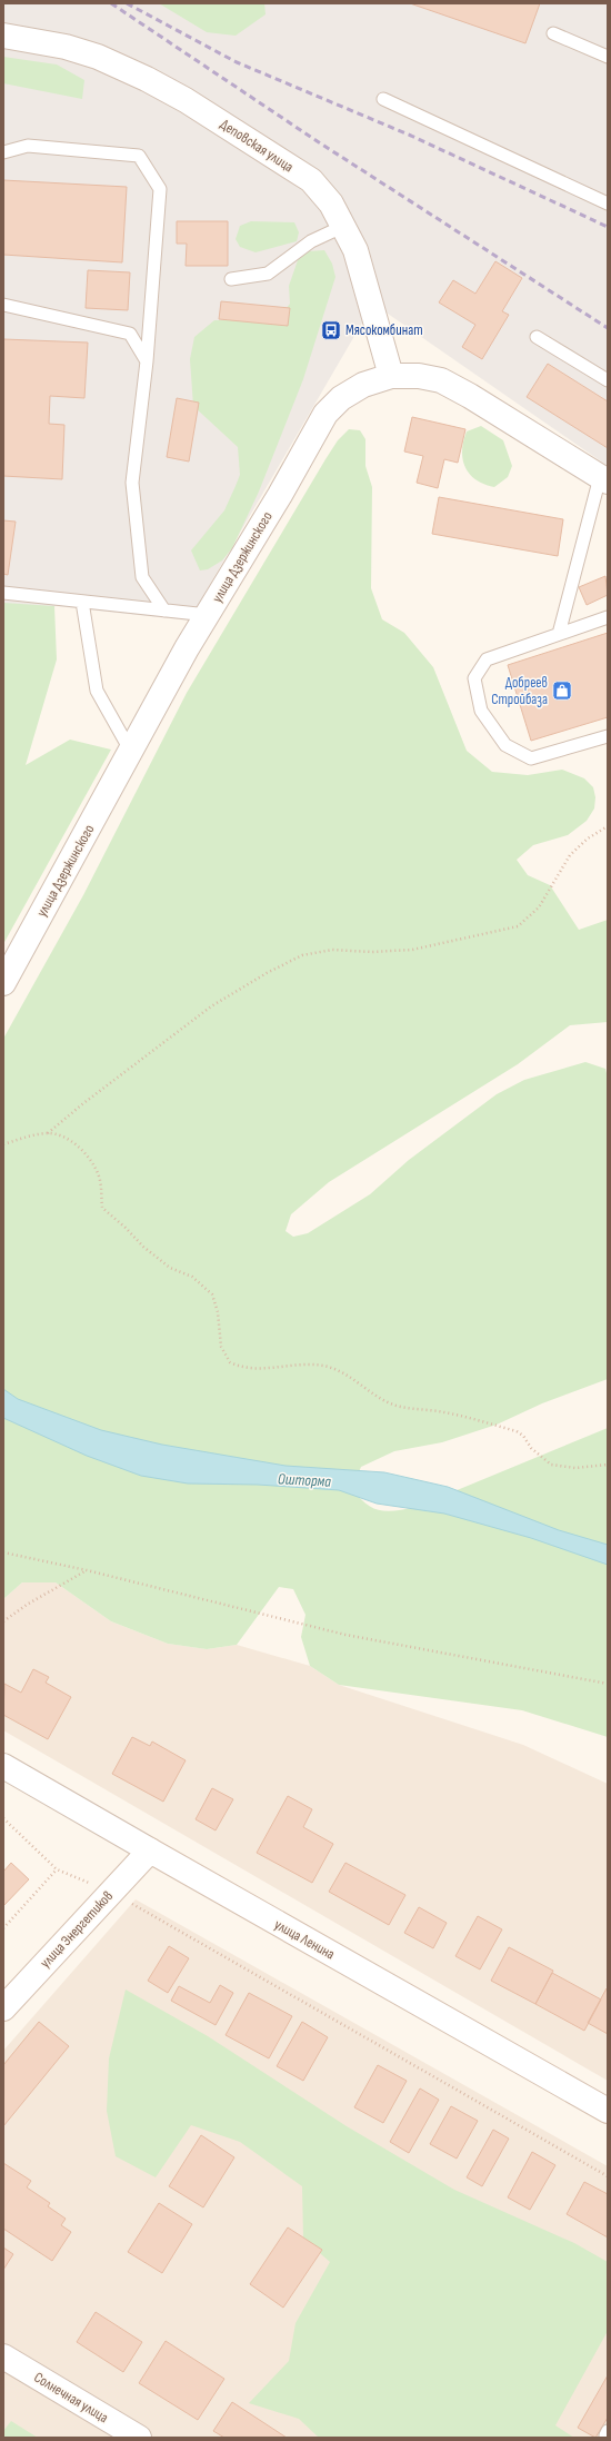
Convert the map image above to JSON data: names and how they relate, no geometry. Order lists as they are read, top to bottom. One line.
{"streets":{"street":["Деповская улица","улица Дзержинского","улица Энергетиков","улица Ленина","Солнечная улица"]},"crossings":[["Деповская улица","улица Дзержинского"],["улица Энергетиков","улица Ленина"]],"water":["Ошторма"],"places":{"bus stop":["Мясокомбинат"],"shop":["Добреев Стройбаза"]}}
